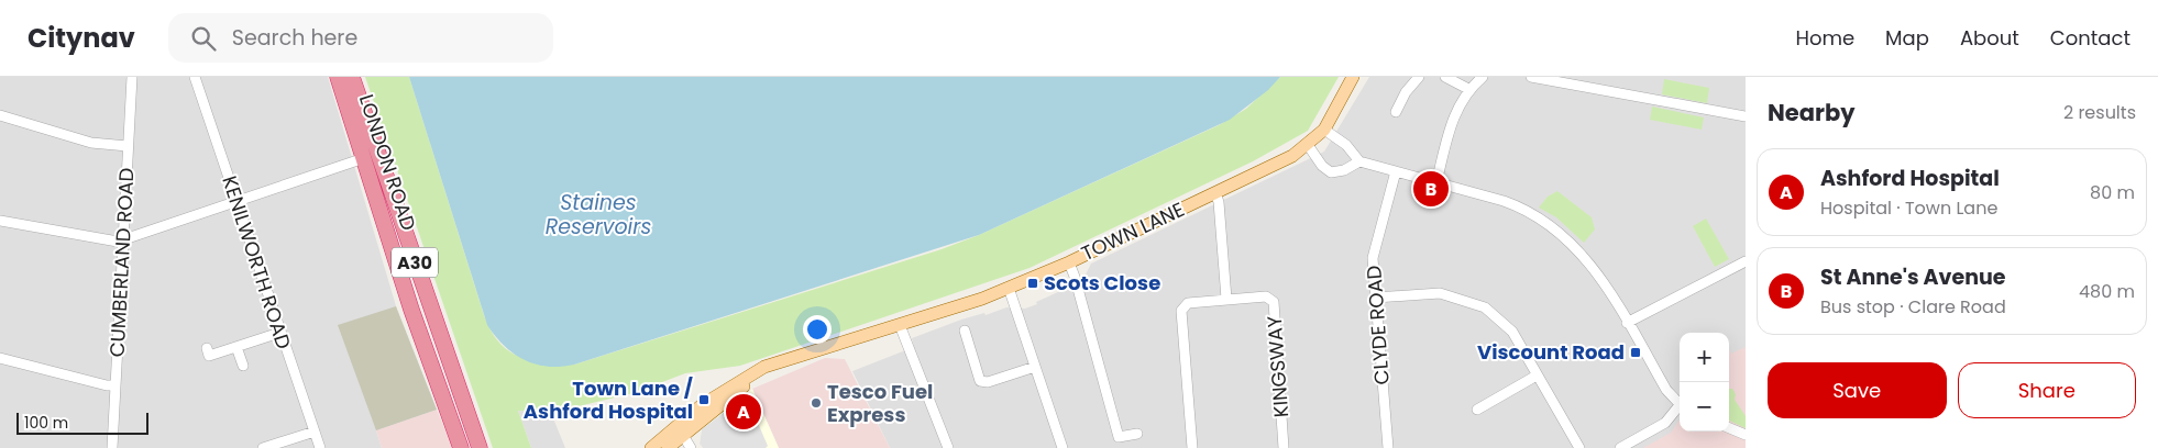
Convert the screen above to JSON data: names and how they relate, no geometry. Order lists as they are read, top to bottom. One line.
{"streets":{"highway":["LONDON ROAD","A30"],"main road":["TOWN LANE"],"street":["CUMBERLAND ROAD","KENILWORTH ROAD","CLYDE ROAD","KINGSWAY"]},"water":["Staines Reservoirs"],"places":{"transit":["Scots Close","Viscount Road","Town Lane / Ashford Hospital"],"other":["Tesco Fuel Express"]},"scale_bar":"100 m","page":{"header":"Citynav","search":"Search here","nav":["Home","Map","About","Contact"],"heading":["Nearby","2 results"],"list":[{"mark":"A","name":"Ashford Hospital","note":"Hospital · Town Lane","value":"80 m"},{"mark":"B","name":"St Anne's Avenue","note":"Bus stop · Clare Road","value":"480 m"}],"pins":["B","A"],"map_buttons":["+","−"],"buttons":["Save","Share"],"scale":"100 m"}}
